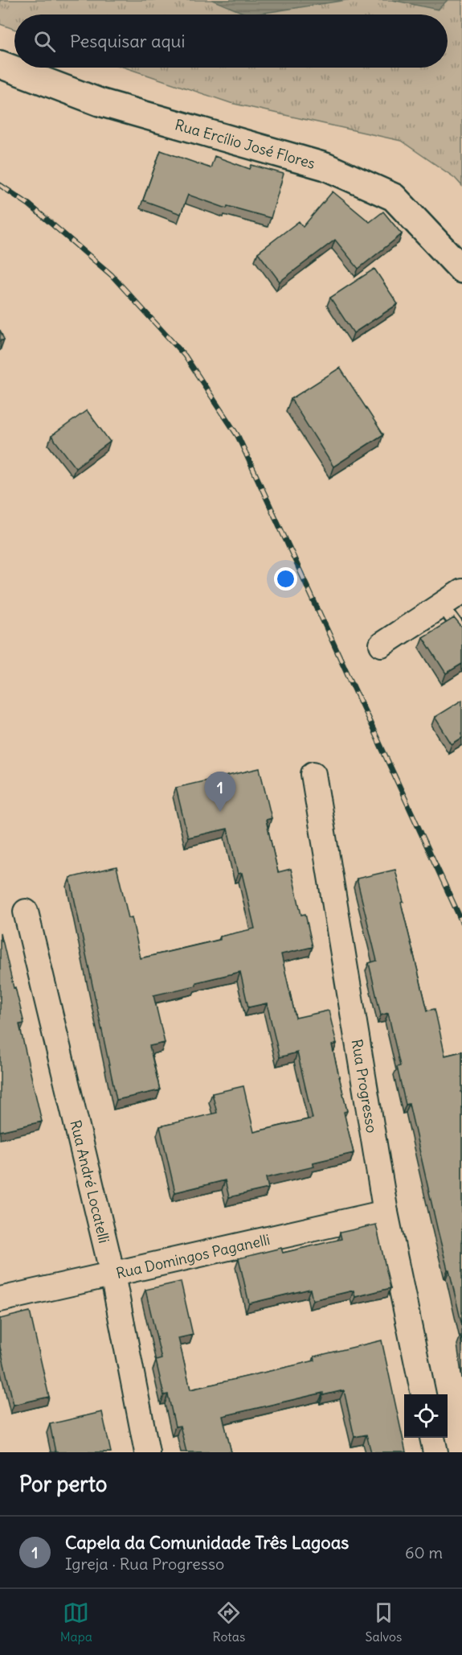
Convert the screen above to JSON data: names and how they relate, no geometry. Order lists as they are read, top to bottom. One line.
{"streets":{"street":["Rua Ercílio José Flores","Rua Progresso","Rua André Locatelli","Rua Domingos Paganelli"]},"crossings":[["Rua Progresso","Rua Domingos Paganelli"],["Rua André Locatelli","Rua Domingos Paganelli"]],"page":{"search":"Pesquisar aqui","pins":"1","heading":"Por perto","list":[{"mark":"1","name":"Capela da Comunidade Três Lagoas","note":"Igreja · Rua Progresso","value":"60 m"}],"nav":["Mapa","Rotas","Salvos"]}}
